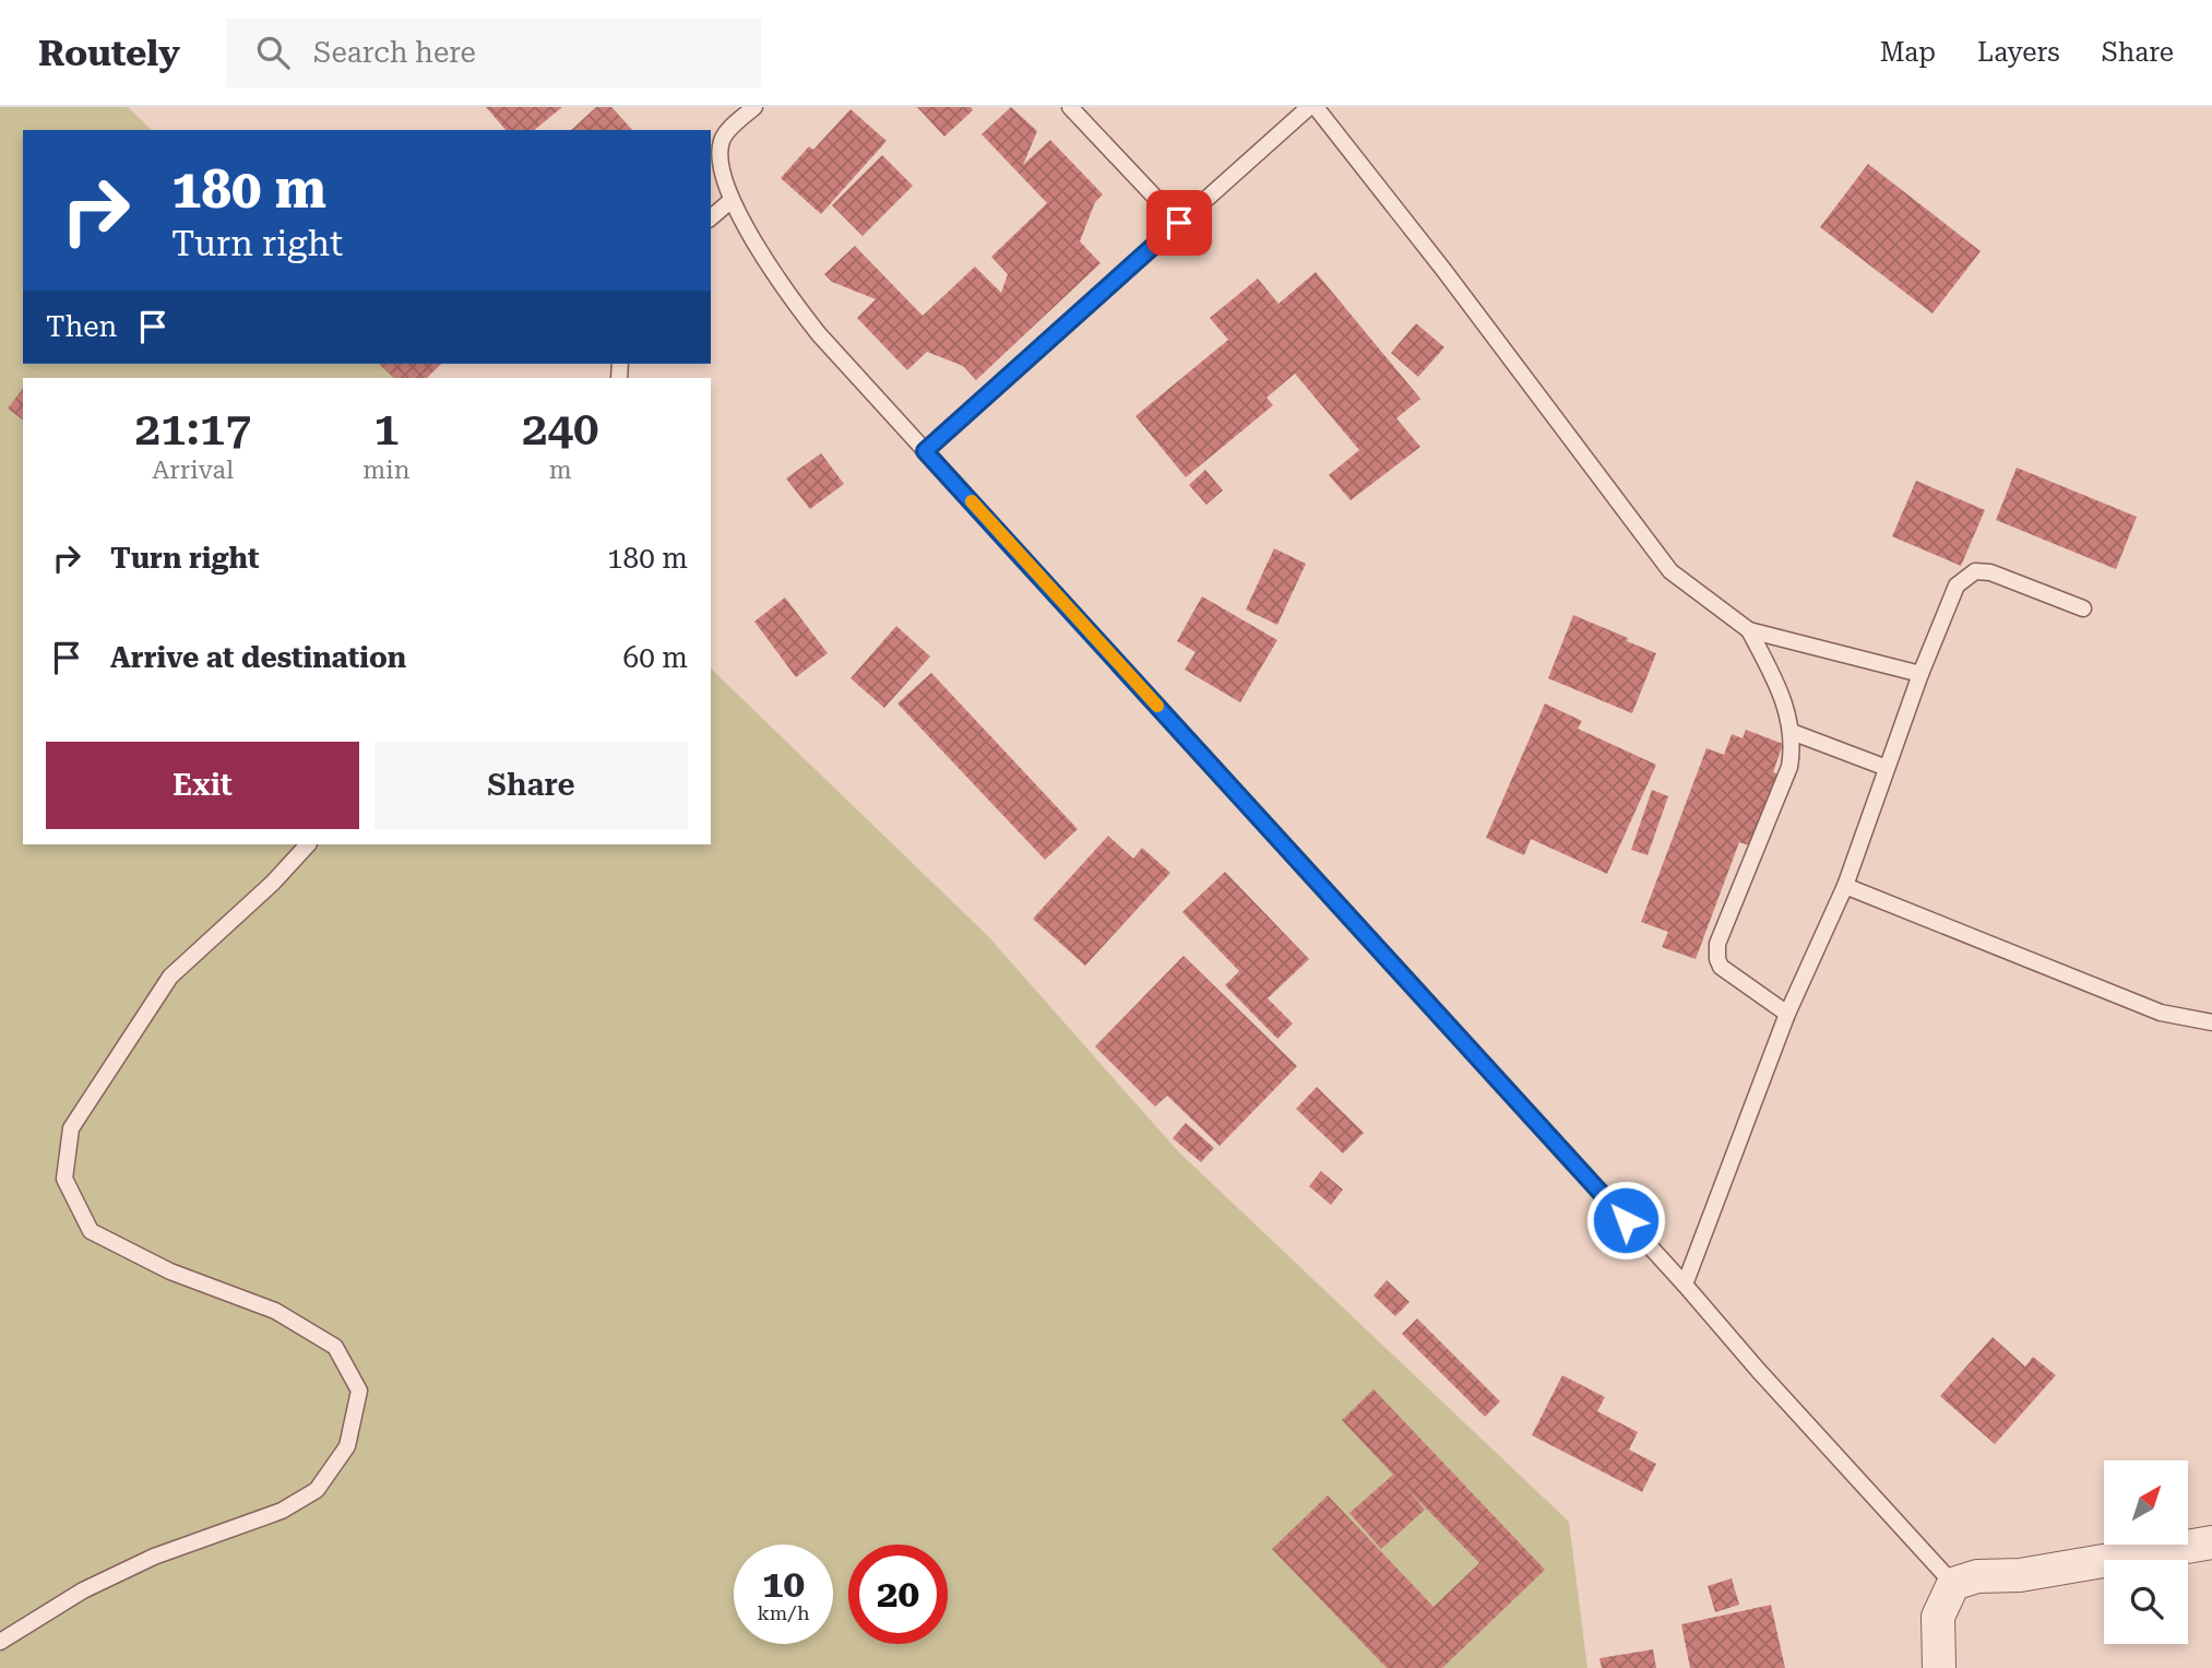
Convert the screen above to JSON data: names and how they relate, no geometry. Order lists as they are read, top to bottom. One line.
{"north":"top right","page":{"header":"Routely","search":"Search here","nav":["Map","Layers","Share"],"turn":["180 m","Turn right"],"then":"Then","eta":["21:17","Arrival","1","min","240","m"],"list":[{"name":"Turn right","value":"180 m"},{"name":"Arrive at destination","value":"60 m"}],"buttons":["Exit","Share"],"speed":"10 km/h","limit":"20"}}
